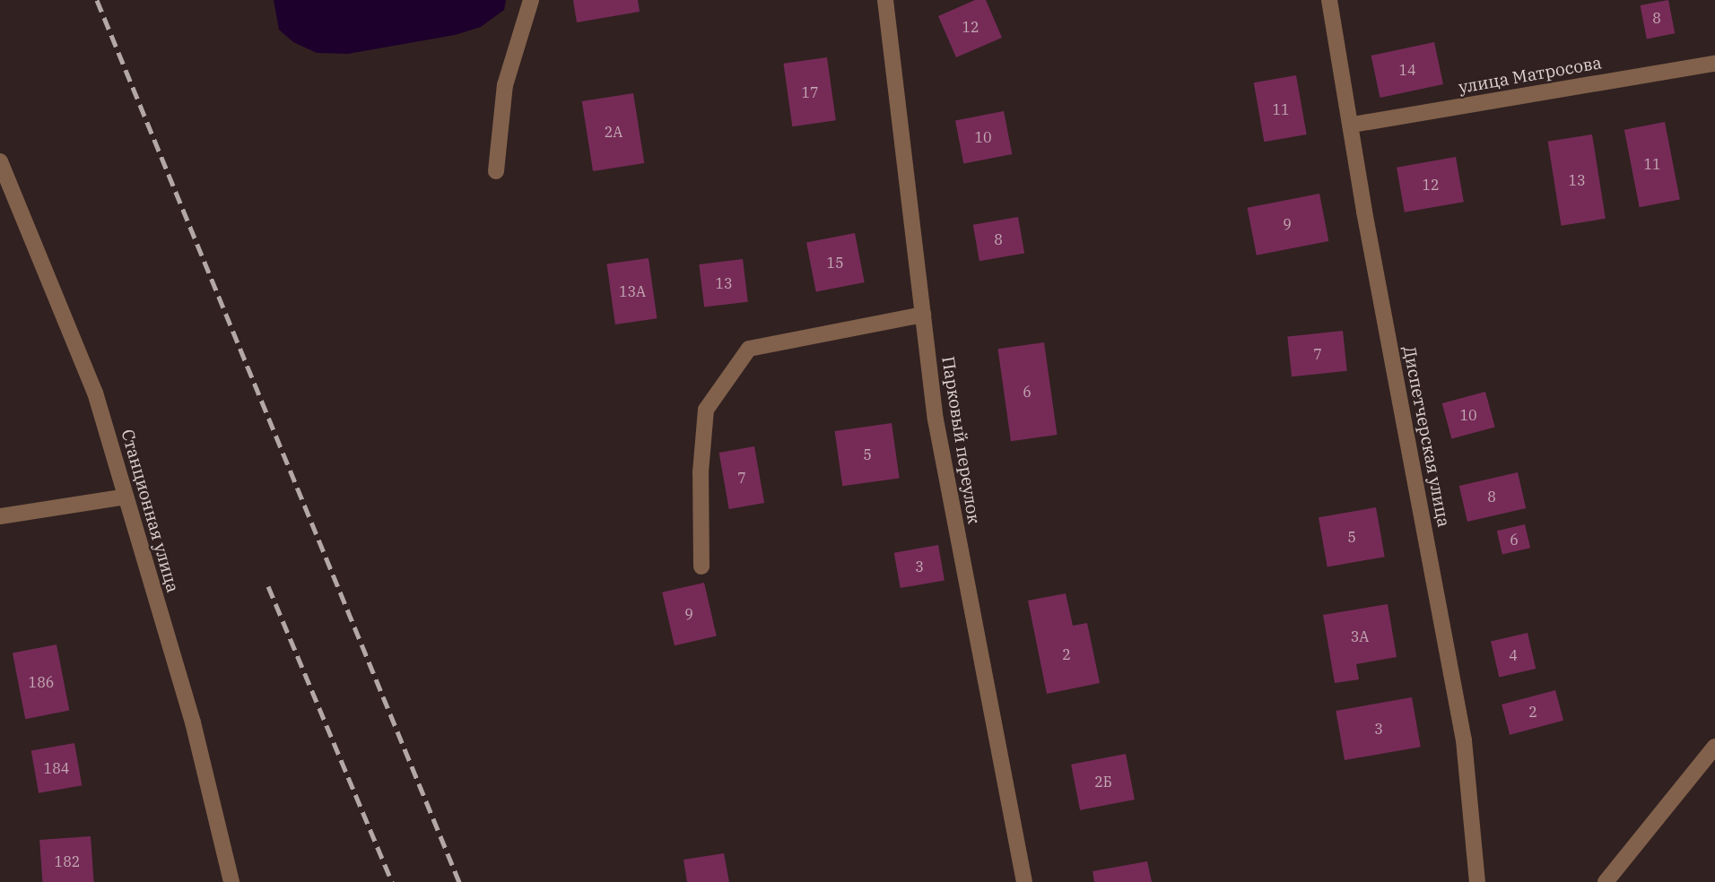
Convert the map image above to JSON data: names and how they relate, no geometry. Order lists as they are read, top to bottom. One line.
{"streets":{"street":["улица Матросова","Диспетчерская улица","Парковый переулок","Станционная улица"]},"crossings":[["улица Матросова","Диспетчерская улица"]],"house_numbers":["8","12","14","17","11","2А","10","11","13","12","9","8","15","13","13А","7","6","10","5","7","8","5","6","3","9","3А","2","4","186","2","3","184","2Б","182"]}
